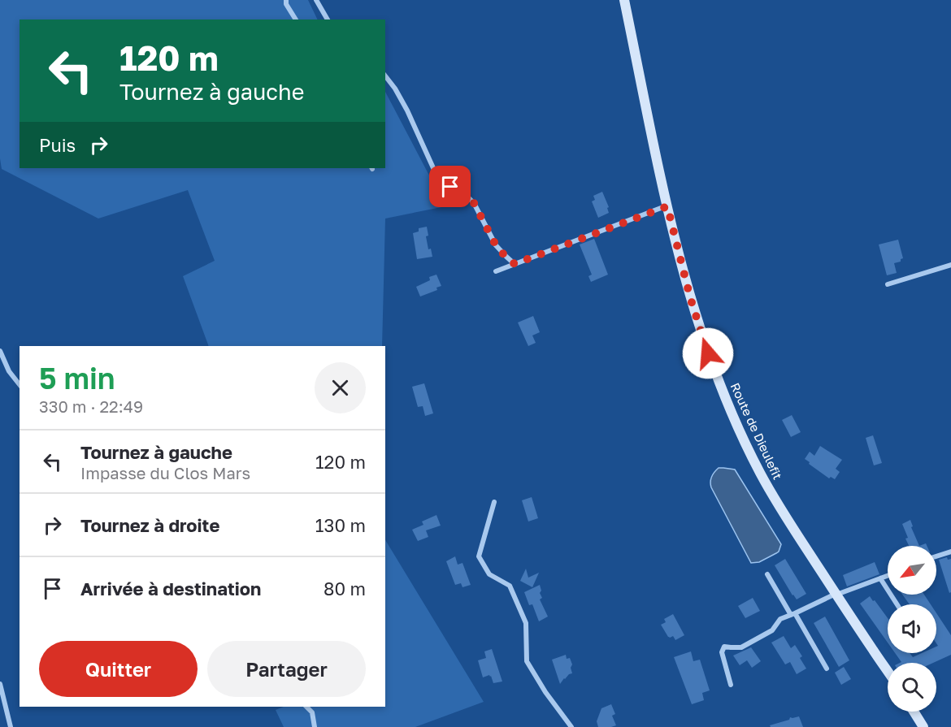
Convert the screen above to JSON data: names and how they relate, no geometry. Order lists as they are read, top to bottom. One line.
{"streets":{"main road":["Route de Dieulefit"]},"north":"bottom left","page":{"turn":["120 m","Tournez à gauche"],"then":"Puis","heading":["5 min","330 m · 22:49"],"list":[{"name":"Tournez à gauche","note":"Impasse du Clos Mars","value":"120 m"},{"name":"Tournez à droite","value":"130 m"},{"name":"Arrivée à destination","value":"80 m"}],"buttons":["Quitter","Partager"]}}
